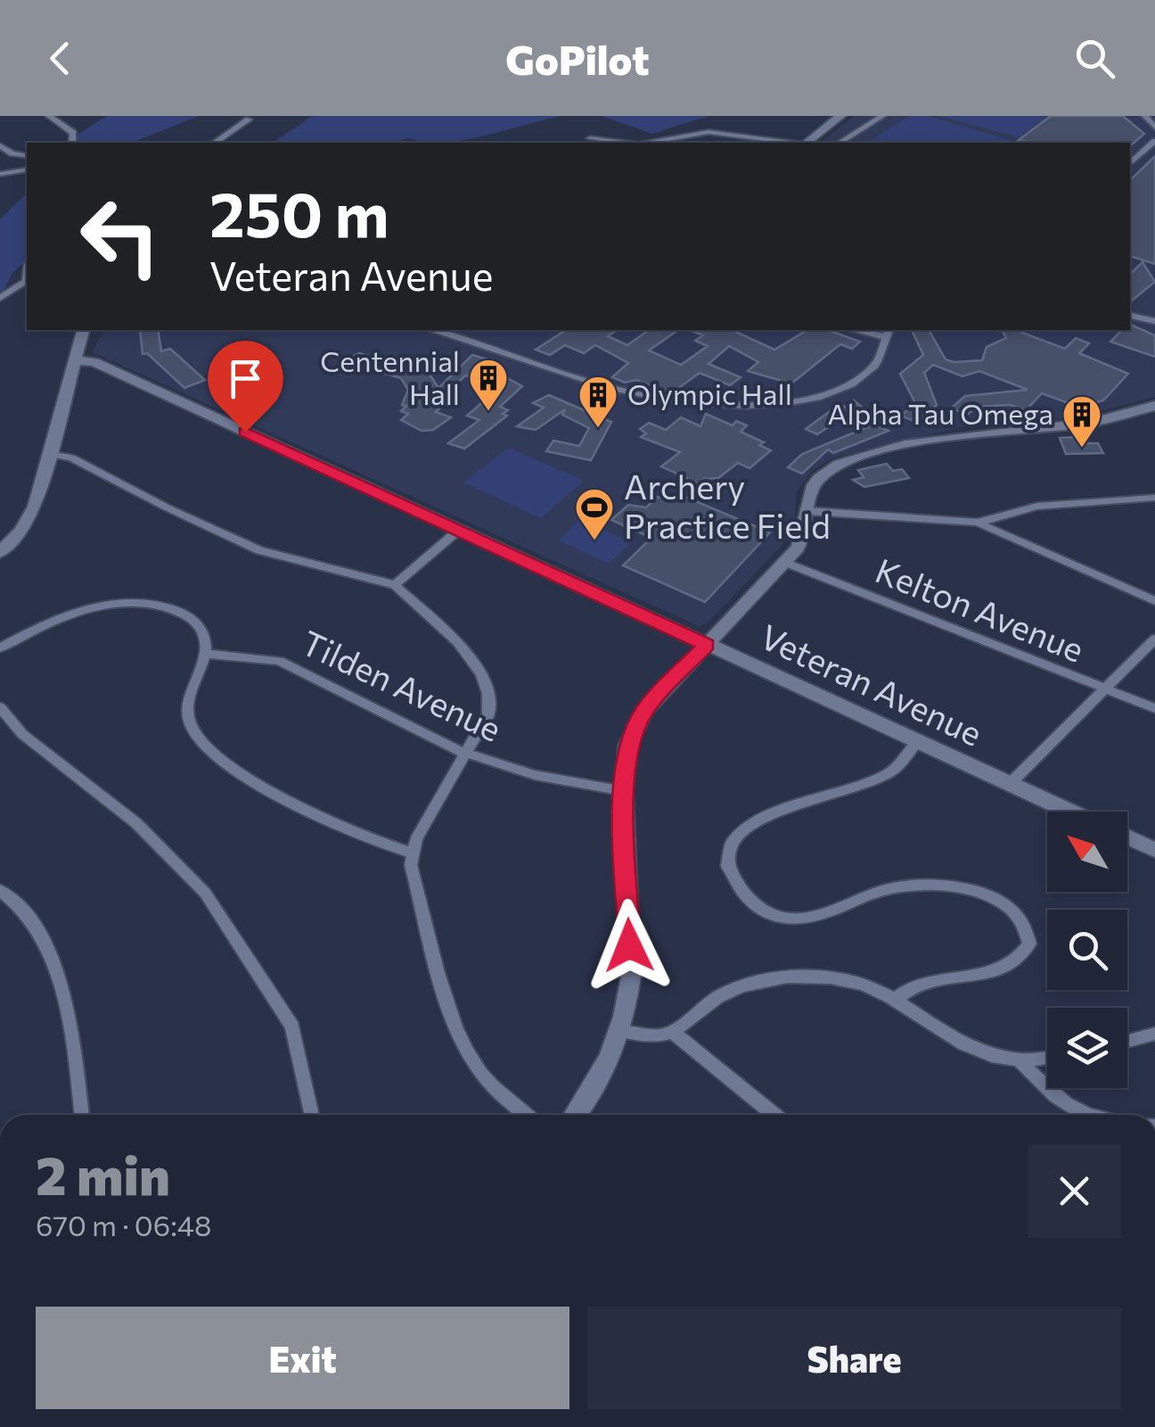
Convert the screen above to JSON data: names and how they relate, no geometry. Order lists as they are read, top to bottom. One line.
{"streets":{"street":["Kelton Avenue","Veteran Avenue","Tilden Avenue"]},"places":{"building":["Centennial Hall","Olympic Hall","Alpha Tau Omega"],"sports":["Archery Practice Field"]},"north":"top left","page":{"header":"GoPilot","turn":["250 m","Veteran Avenue"],"heading":["2 min","670 m · 06:48"],"buttons":["Exit","Share"]}}
